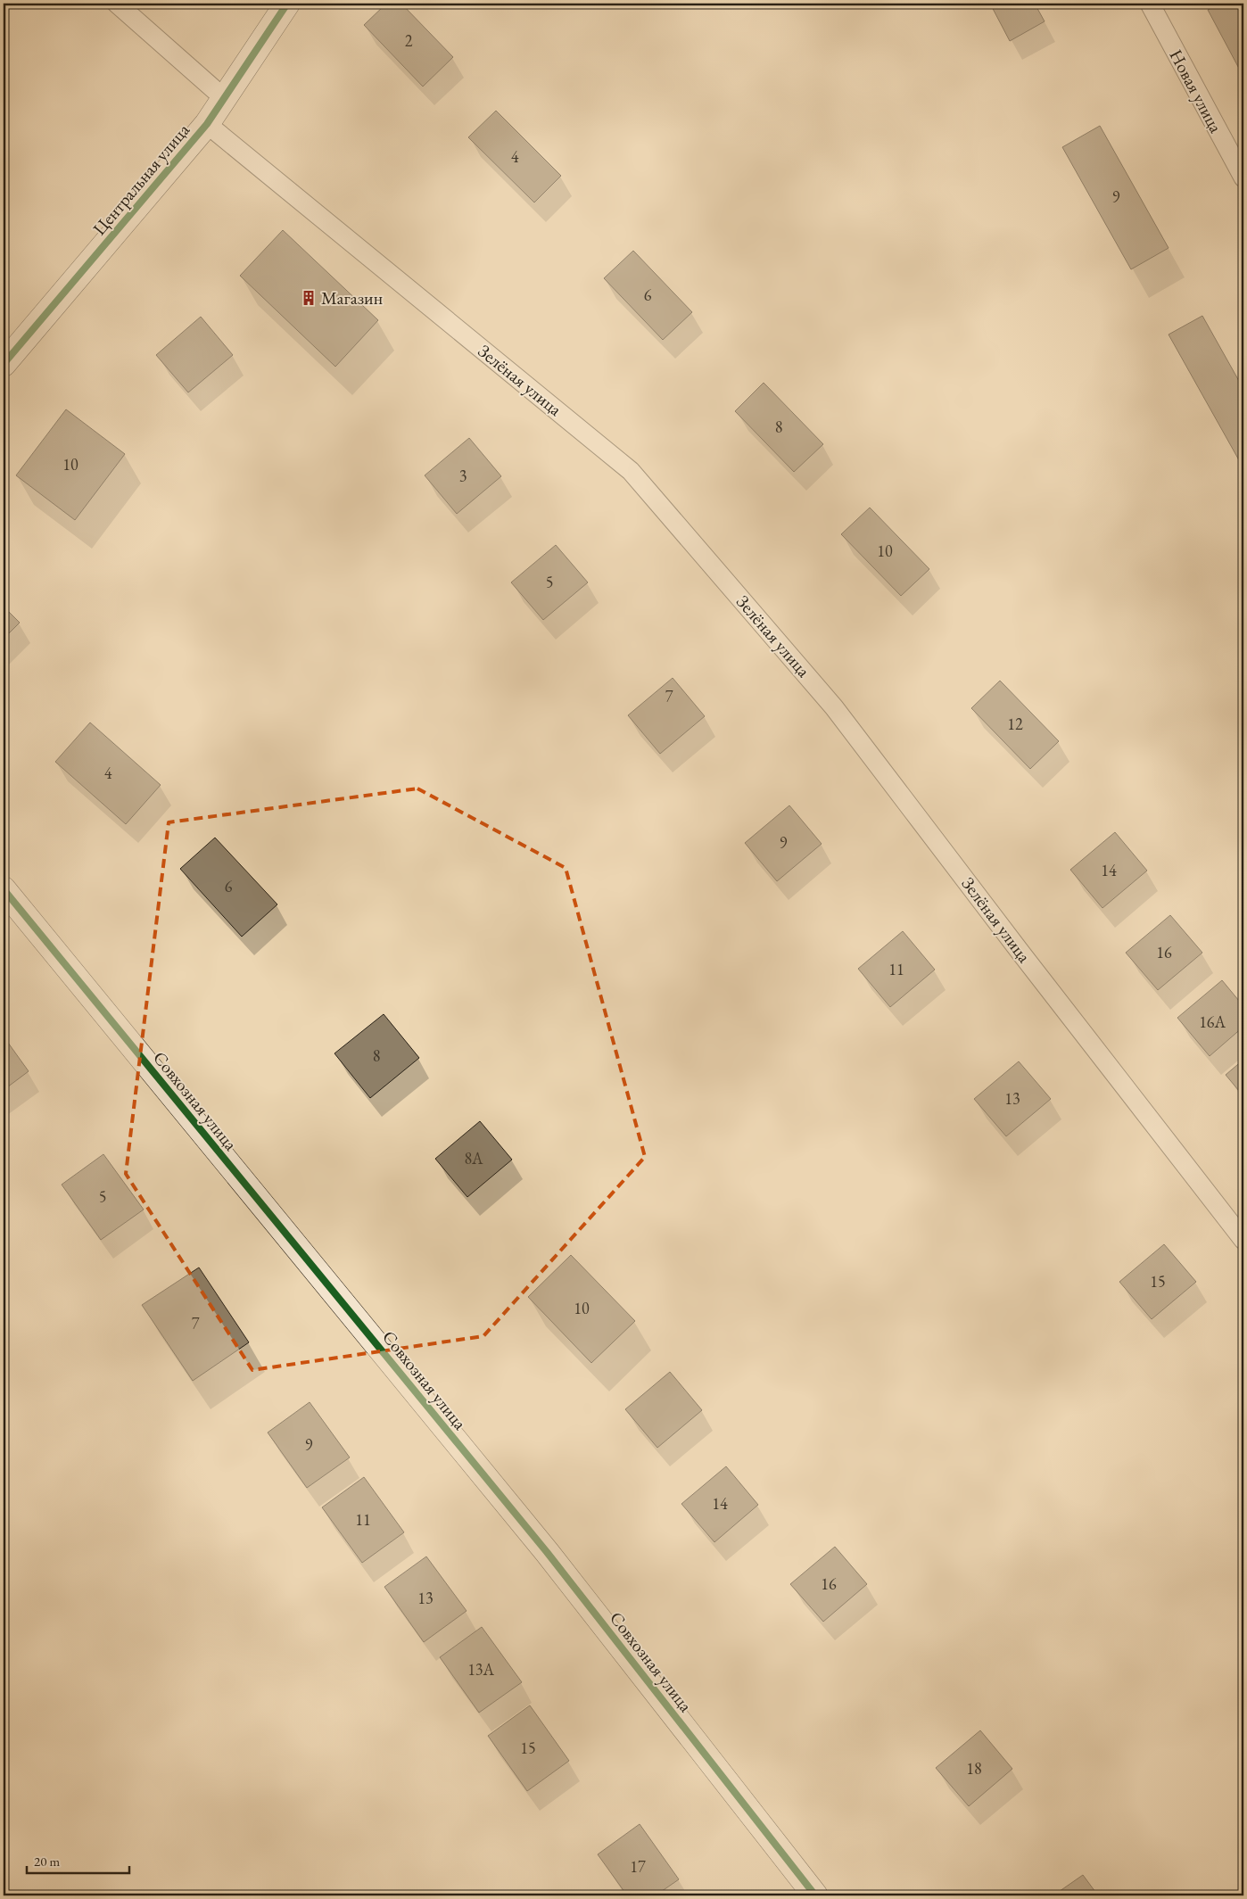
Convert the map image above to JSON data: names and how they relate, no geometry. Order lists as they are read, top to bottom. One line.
{"streets":{"street":["Центральная улица","Совхозная улица"],"lane":["Новая улица","Зелёная улица"]},"crossings":[["Центральная улица","Зелёная улица"]],"places":{"building":["Магазин"]},"house_numbers":["2","4","9","6","8","10","3","10","5","7","12","4","9","14","6","16","11","16А","8","13","8А","5","15","10","7","9","14","11","16","13","13А","15","18","17"],"scale_bar":"20 m"}
